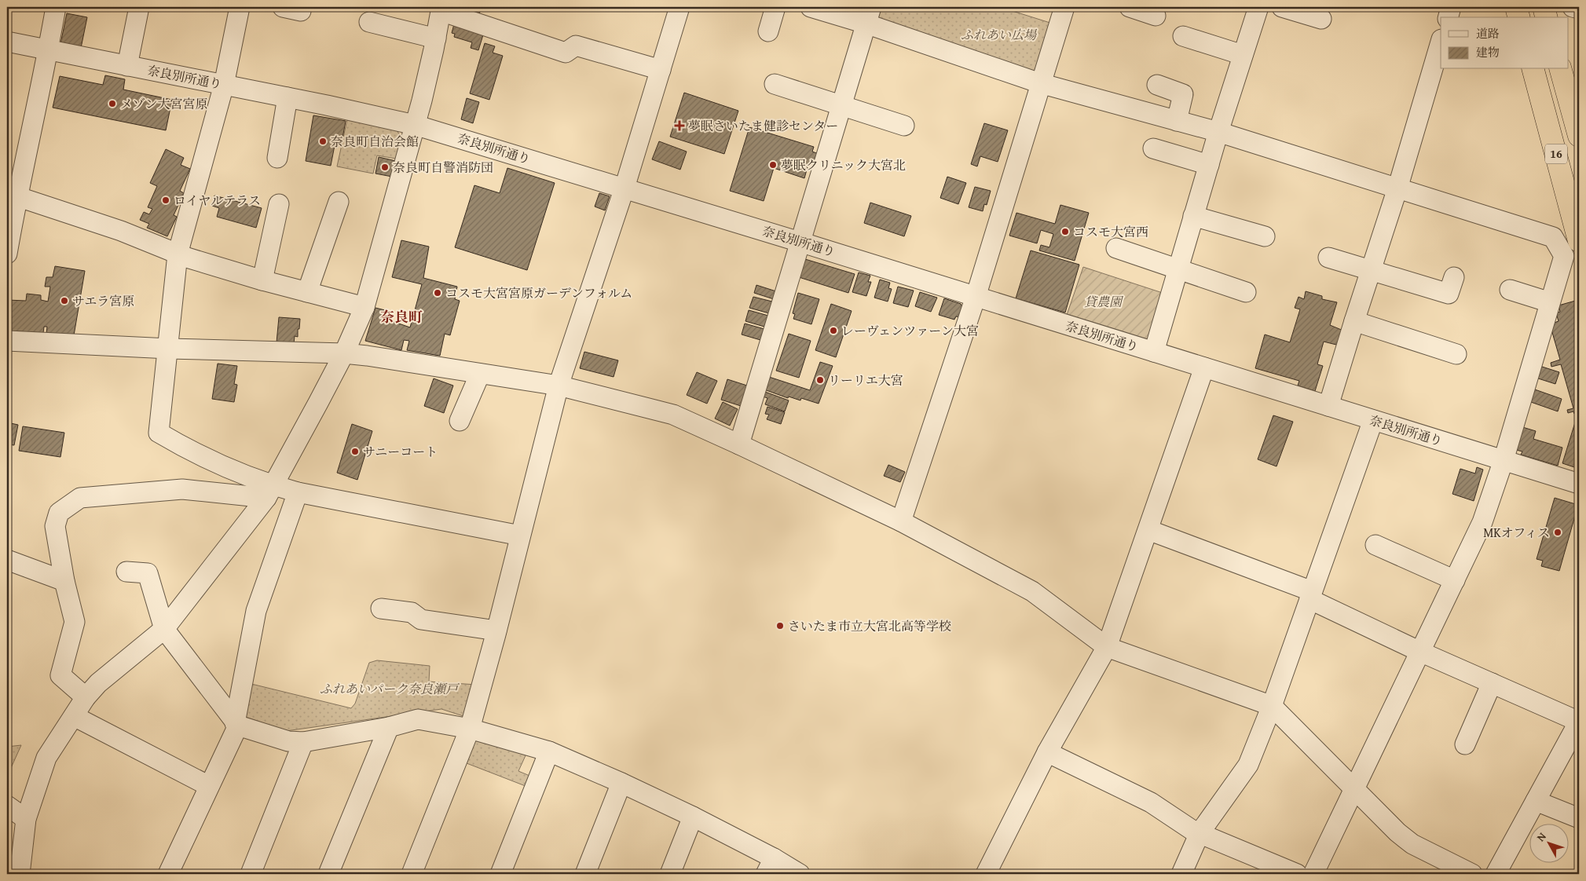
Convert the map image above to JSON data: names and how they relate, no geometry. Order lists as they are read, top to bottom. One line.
{"streets":{"highway":["16"],"street":["奈良別所通り"]},"districts":["奈良町"],"parks":["ふれあい広場","貸農園","ふれあいパーク奈良瀬戸"],"places":{"other":["メゾン大宮宮原","奈良町自治会館","夢眠クリニック大宮北","奈良町自警消防団","ロイヤルテラス","コスモ大宮西","コスモ大宮宮原ガーデンフォルム","サエラ宮原","レーヴェンツァーン大宮","リーリエ大宮","サニーコート","MKオフィス","さいたま市立大宮北高等学校"],"health":["夢眠さいたま健診センター"]},"legend":["道路","建物"],"north":"top left"}
